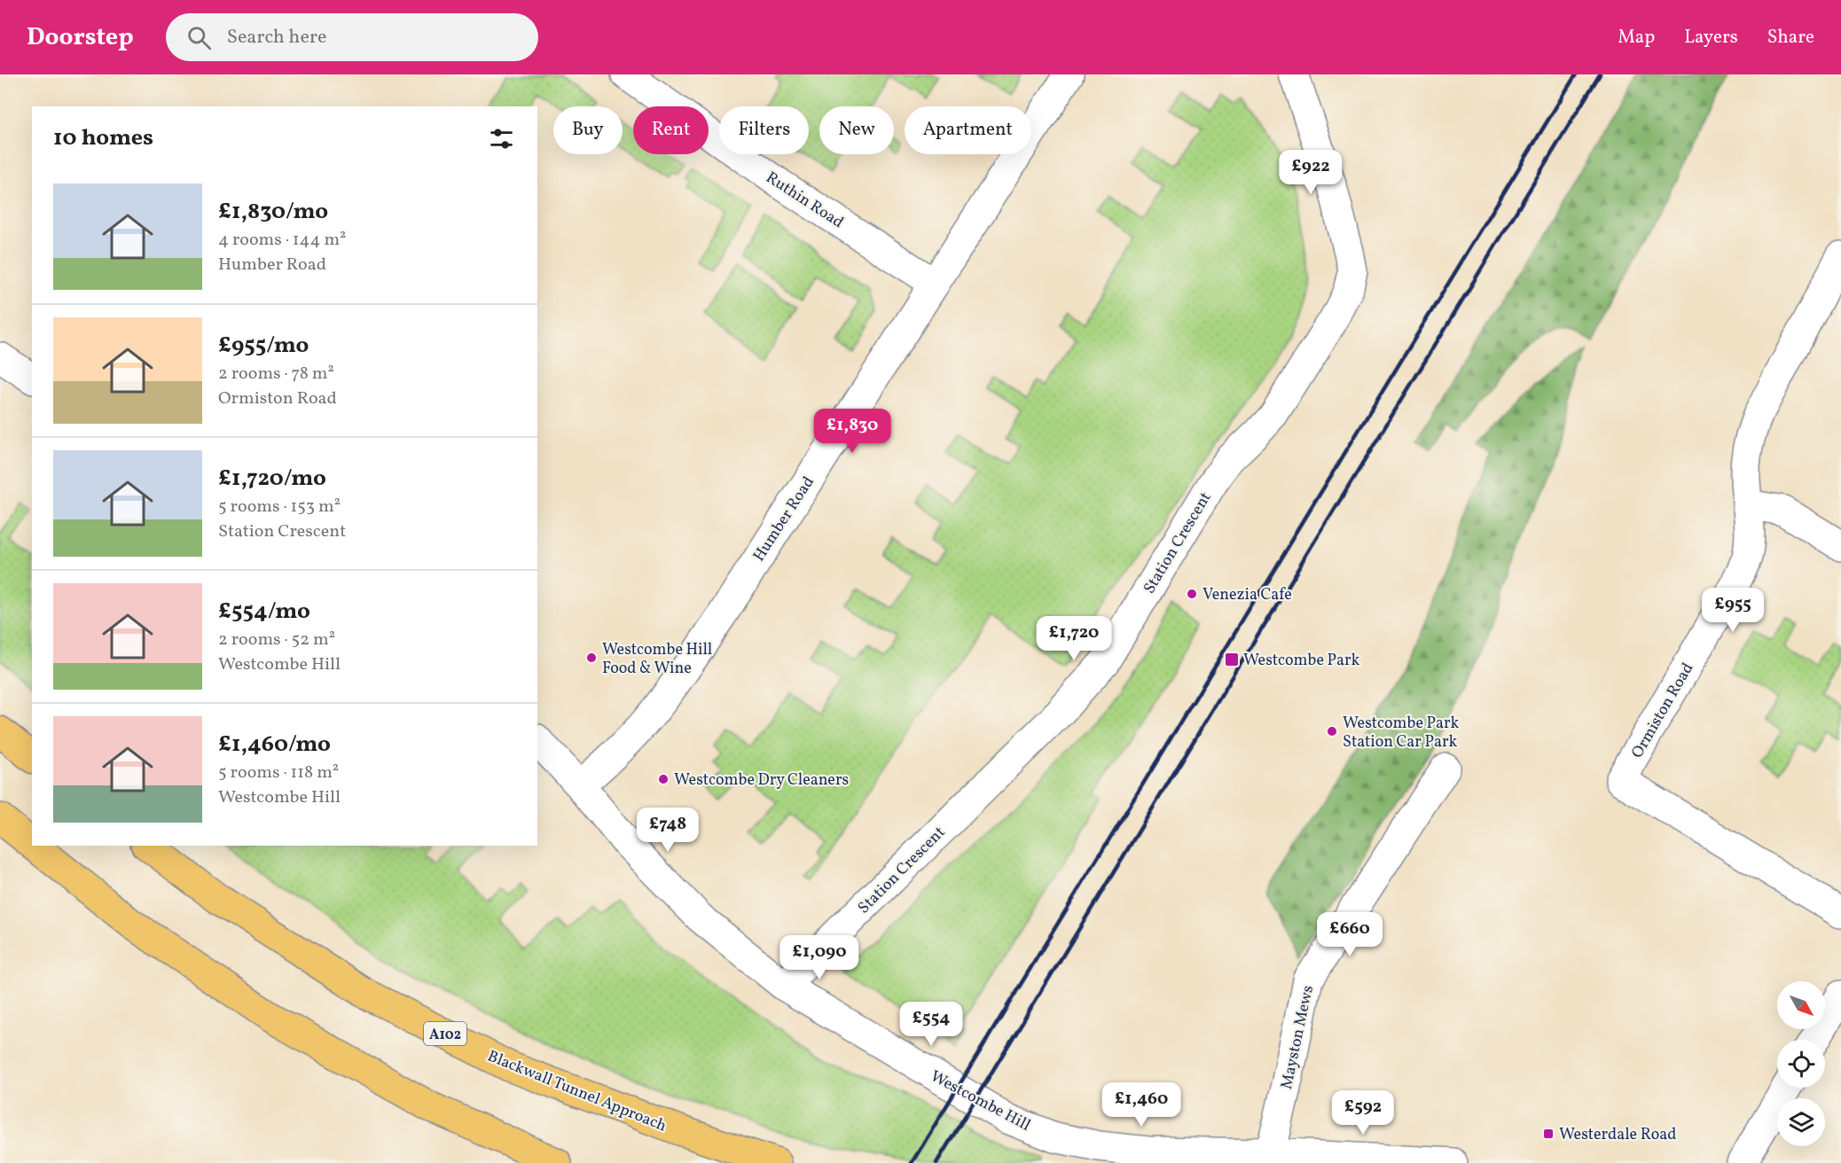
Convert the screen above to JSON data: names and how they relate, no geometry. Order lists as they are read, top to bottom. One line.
{"streets":{"highway":["A102","Blackwall Tunnel Approach"],"street":["Ruthin Road","Humber Road","Station Crescent","Ormiston Road","Mayston Mews","Westcombe Hill"]},"crossings":[["Ruthin Road","Humber Road"],["Humber Road","Westcombe Hill"],["Station Crescent","Westcombe Hill"],["Mayston Mews","Westcombe Hill"]],"places":{"other":["Venezia Cafe","Westcombe Hill Food & Wine","Westcombe Park Station Car Park","Westcombe Dry Cleaners"],"transit":["Westcombe Park","Westerdale Road"]},"north":"bottom right","page":{"header":"Doorstep","search":"Search here","nav":["Map","Layers","Share"],"chip":["Buy","Rent","Filters","New","Apartment"],"heading":"10 homes","price":["£922","£1,830","£955","£1,720","£748","£660","£1,090","£554","£1,460","£592"],"list":[{"name":"£1,830/mo","note":"4 rooms · 144 m² · Humber Road"},{"name":"£955/mo","note":"2 rooms · 78 m² · Ormiston Road"},{"name":"£1,720/mo","note":"5 rooms · 153 m² · Station Crescent"},{"name":"£554/mo","note":"2 rooms · 52 m² · Westcombe Hill"},{"name":"£1,460/mo","note":"5 rooms · 118 m² · Westcombe Hill"}]}}
